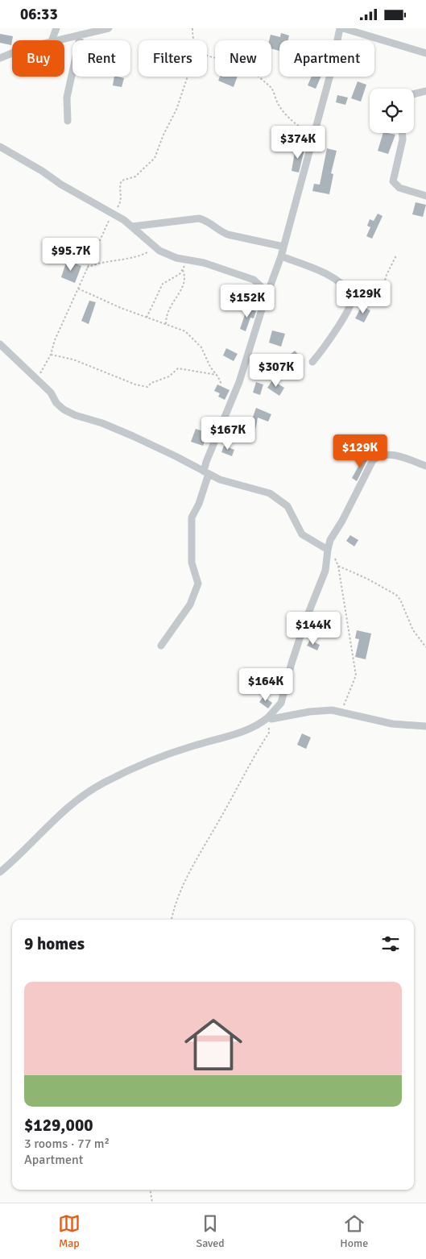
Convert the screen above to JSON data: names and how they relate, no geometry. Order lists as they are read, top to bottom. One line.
{"page":{"status":"06:33","chip":["Buy","Rent","Filters","New","Apartment"],"price":["$374K","$95.7K","$129K","$152K","$307K","$167K","$129K","$144K","$164K"],"heading":"9 homes","list":[{"name":"$129,000","note":"3 rooms · 77 m² · Apartment"}],"tabs":["Map","Saved","Home"]}}
